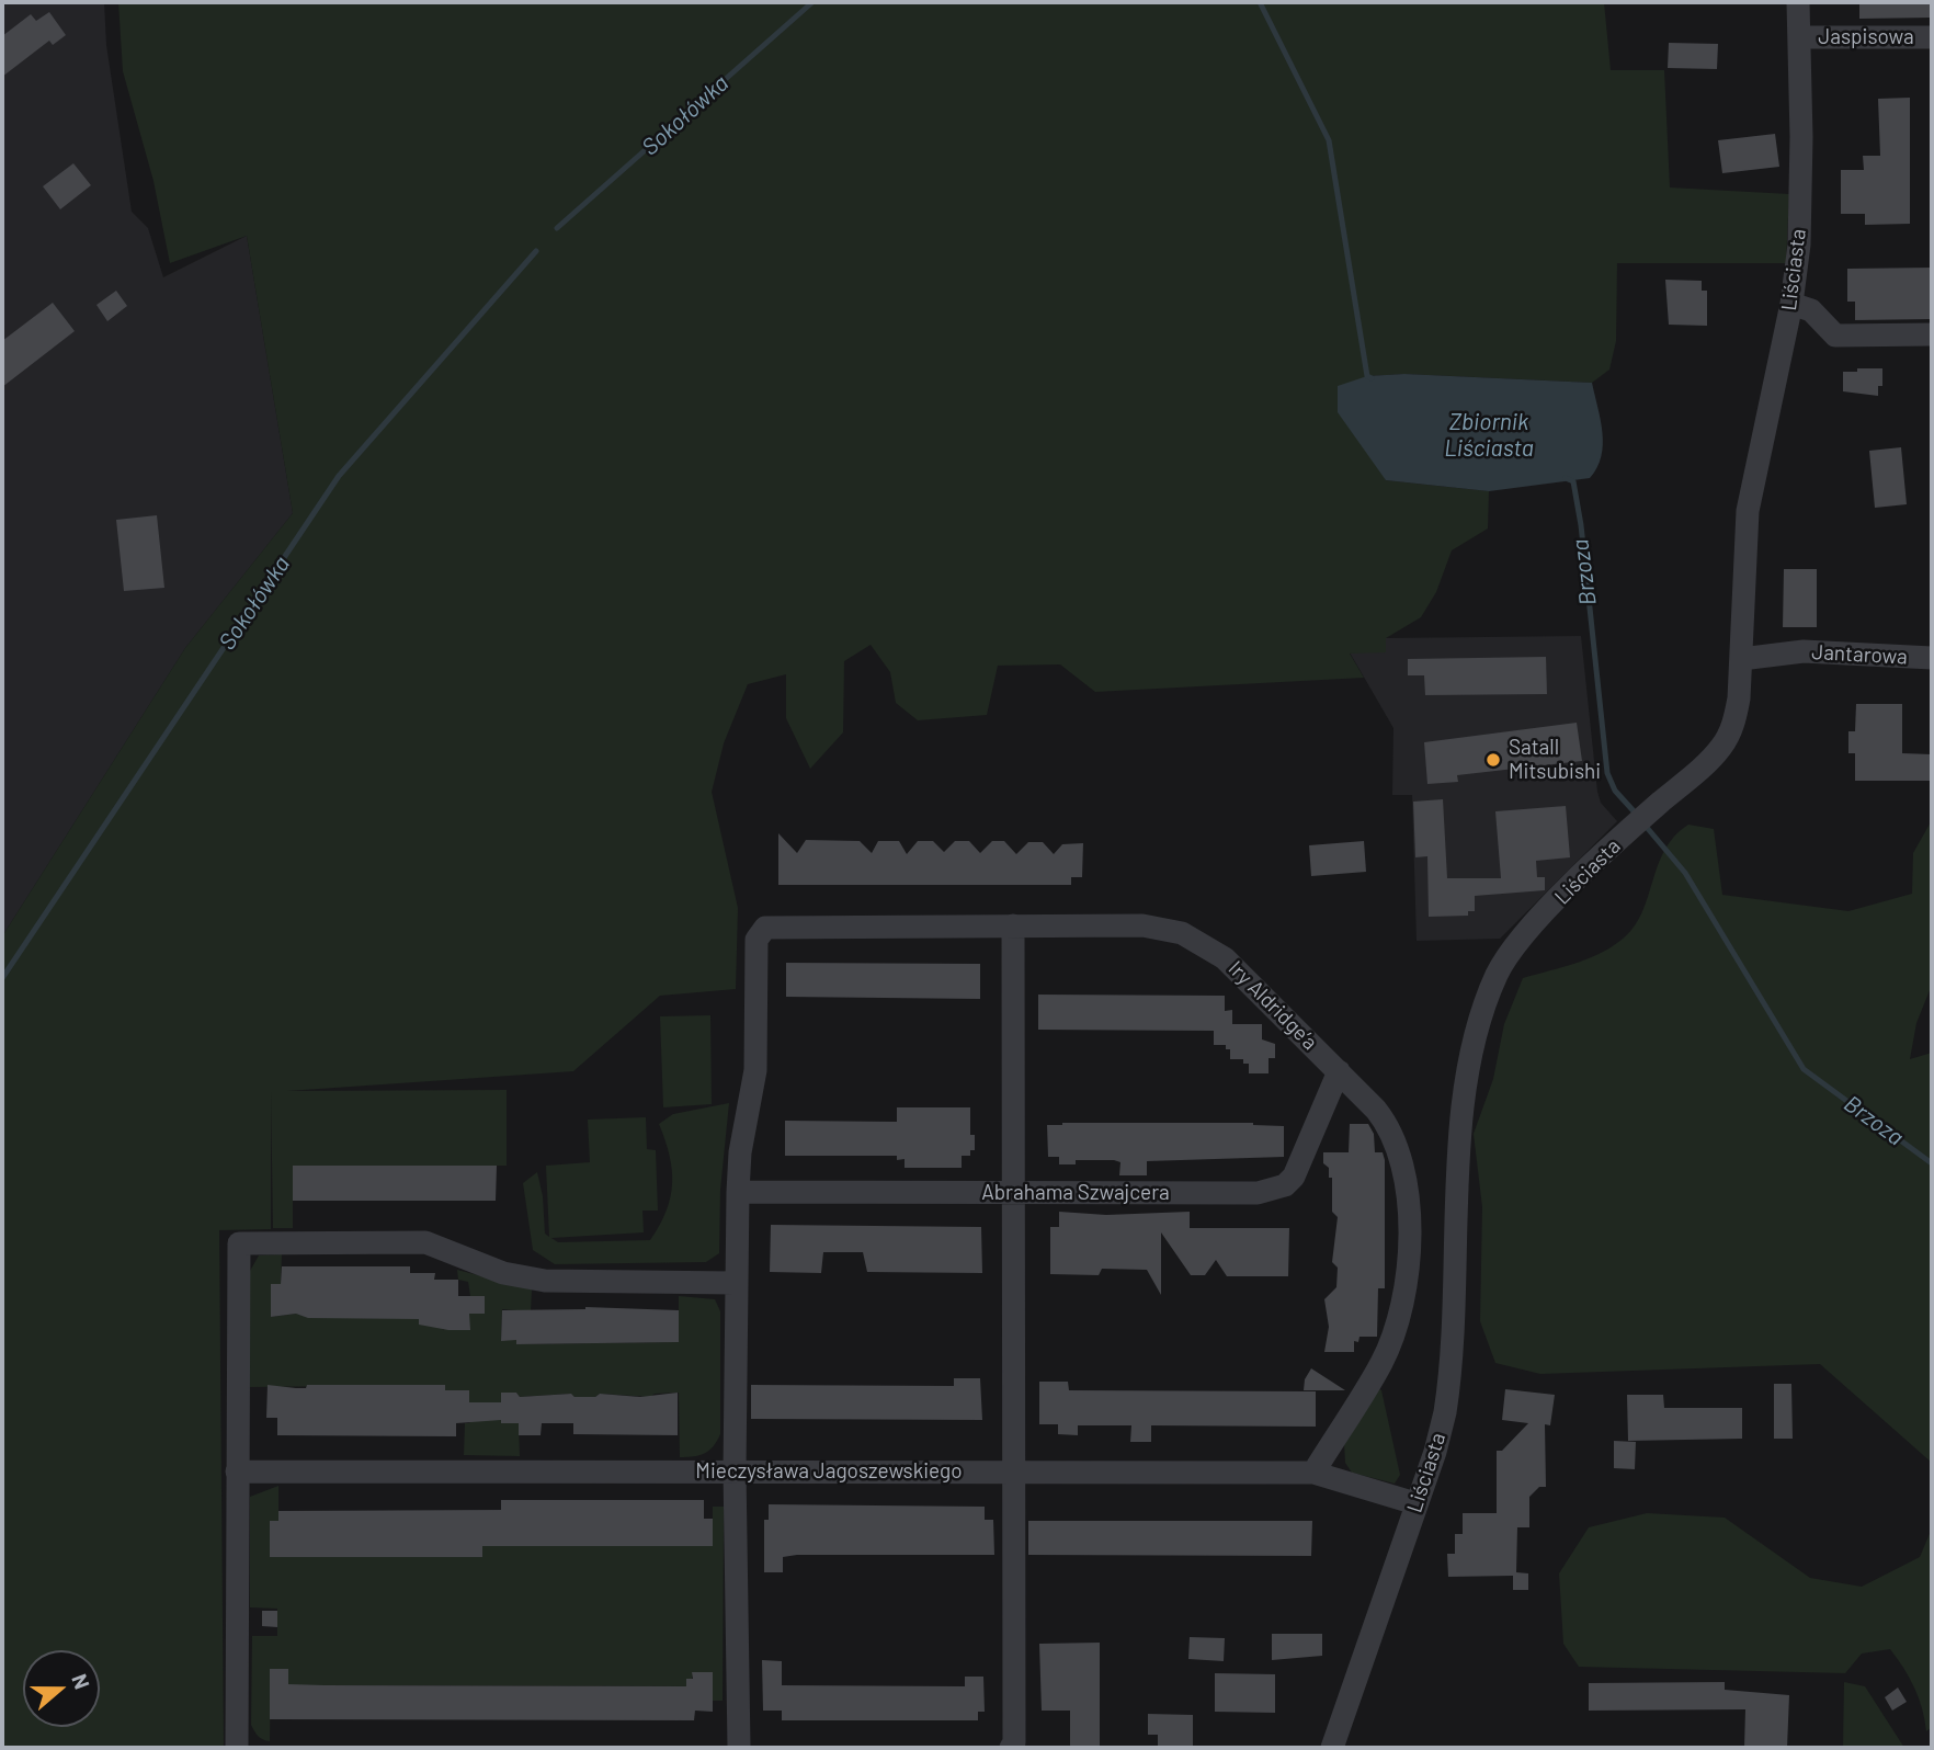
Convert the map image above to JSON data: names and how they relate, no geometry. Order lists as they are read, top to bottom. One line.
{"streets":{"street":["Jaspisowa","Liściasta","Jantarowa","Iry Aldridge’a","Abrahama Szwajcera","Mieczysława Jagoszewskiego"]},"crossings":[["Jaspisowa","Liściasta"],["Liściasta","Jantarowa"],["Liściasta","Mieczysława Jagoszewskiego"],["Iry Aldridge’a","Abrahama Szwajcera"],["Iry Aldridge’a","Mieczysława Jagoszewskiego"]],"water":["Sokołówka","Zbiornik Liściasta","Brzoza"],"places":["Satall Mitsubishi"],"north":"right"}
